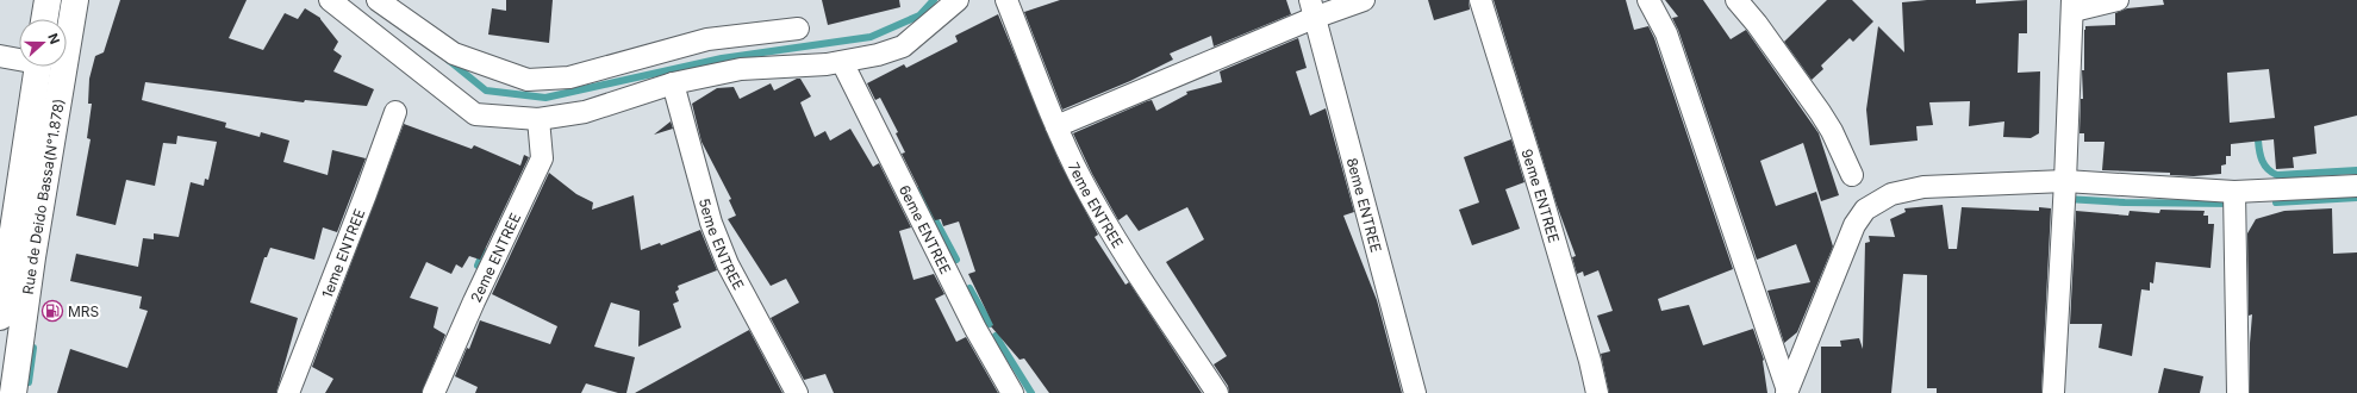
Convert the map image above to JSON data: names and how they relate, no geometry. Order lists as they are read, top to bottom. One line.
{"streets":{"main road":["Rue de Deido Bassa(N°1.878)"],"street":["9eme ENTREE","7eme ENTREE","8eme ENTREE","6eme ENTREE","5eme ENTREE","1eme ENTREE","2eme ENTREE"]},"places":{"fuel station":["MRS"]},"north":"right"}
